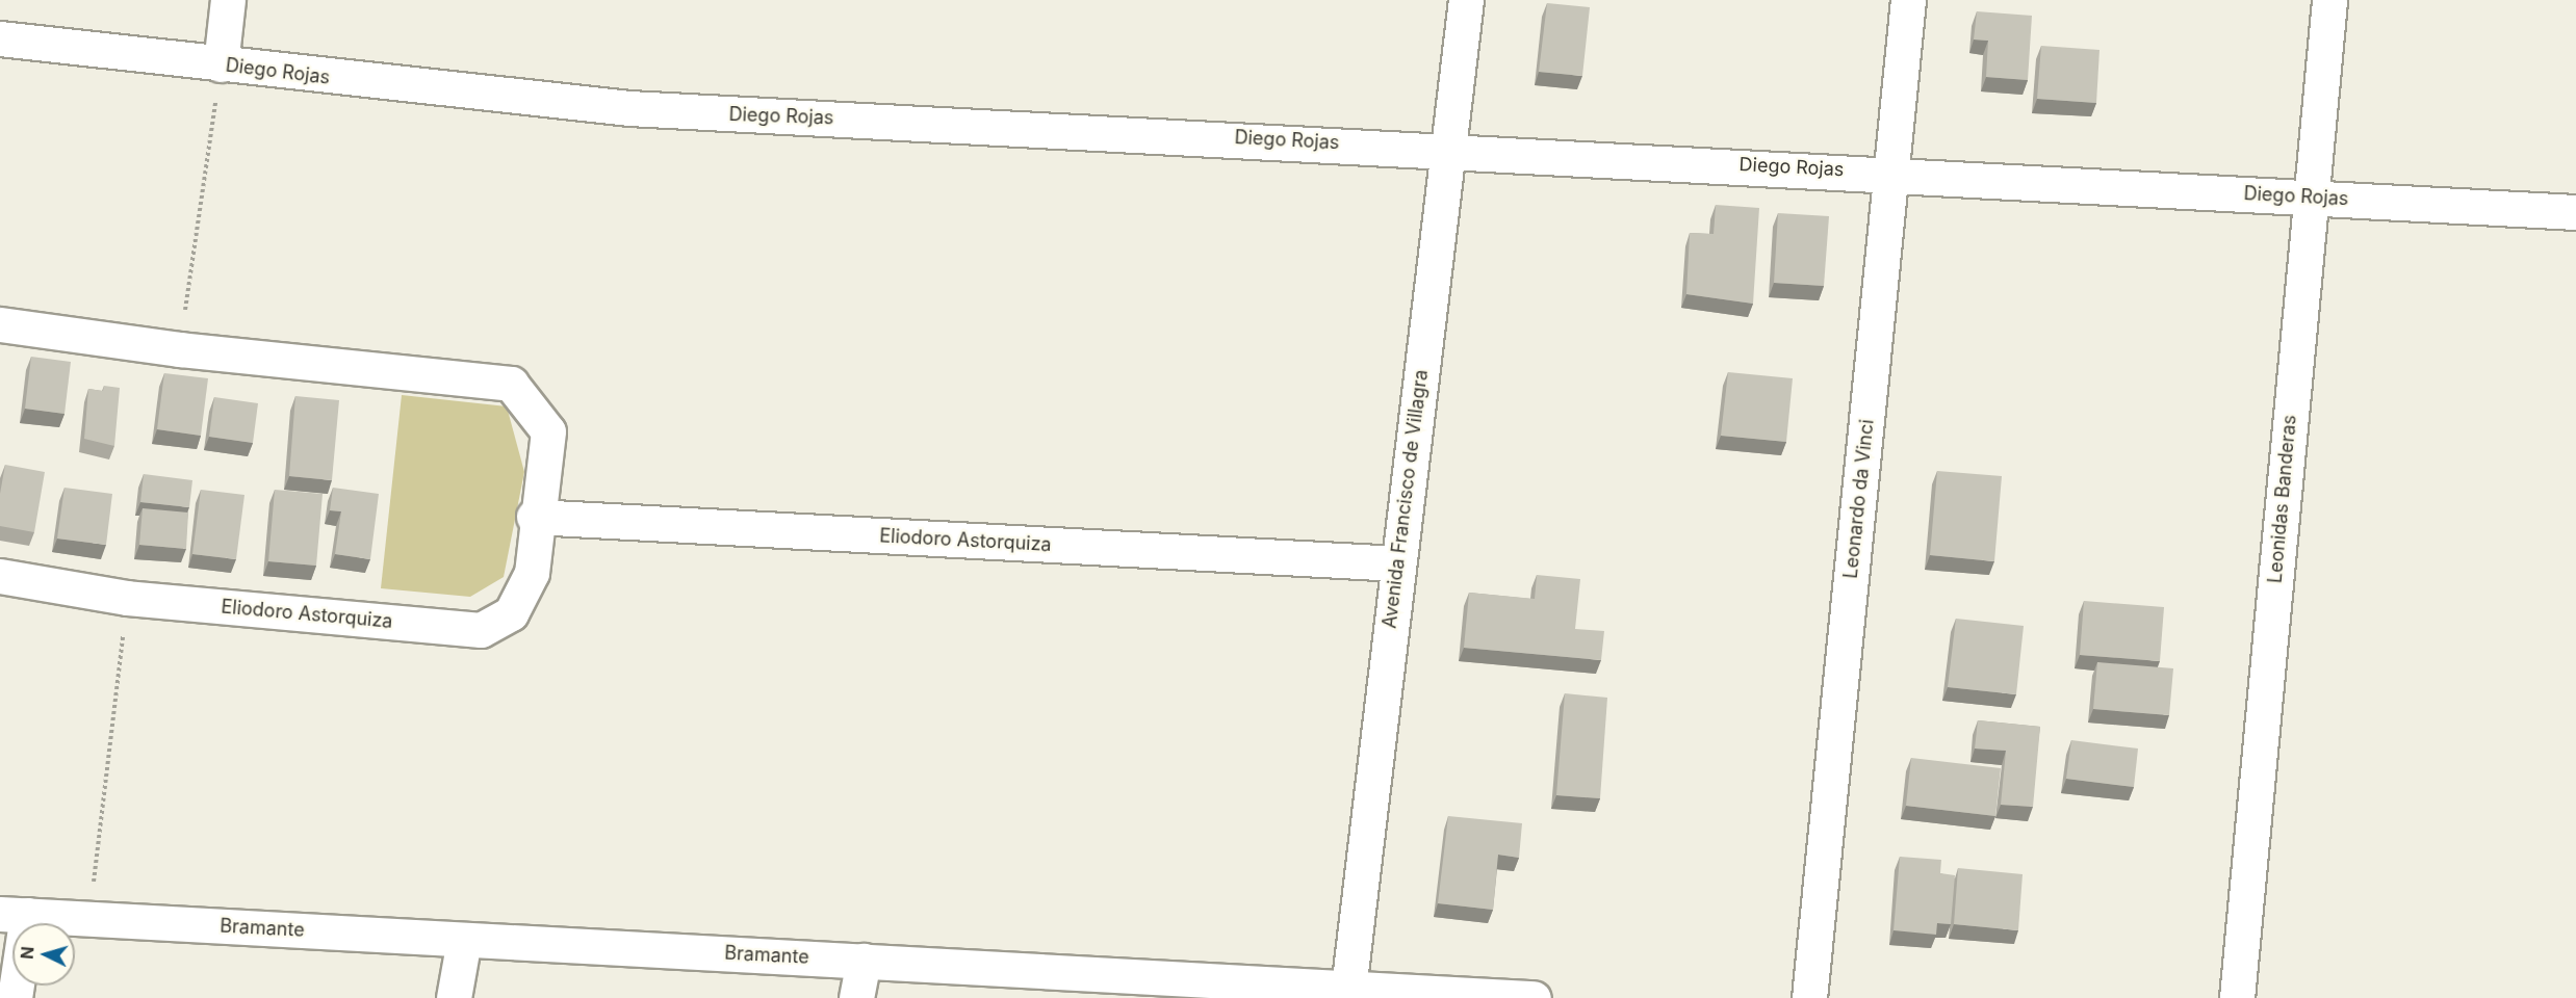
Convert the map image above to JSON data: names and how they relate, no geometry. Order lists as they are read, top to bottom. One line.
{"streets":{"street":["Diego Rojas","Avenida Francisco de Villagra","Leonardo da Vinci","Leonidas Banderas","Eliodoro Astorquiza","Bramante"]},"crossings":[["Diego Rojas","Avenida Francisco de Villagra"],["Diego Rojas","Leonardo da Vinci"],["Diego Rojas","Leonidas Banderas"],["Avenida Francisco de Villagra","Eliodoro Astorquiza"],["Avenida Francisco de Villagra","Bramante"]],"north":"left"}
